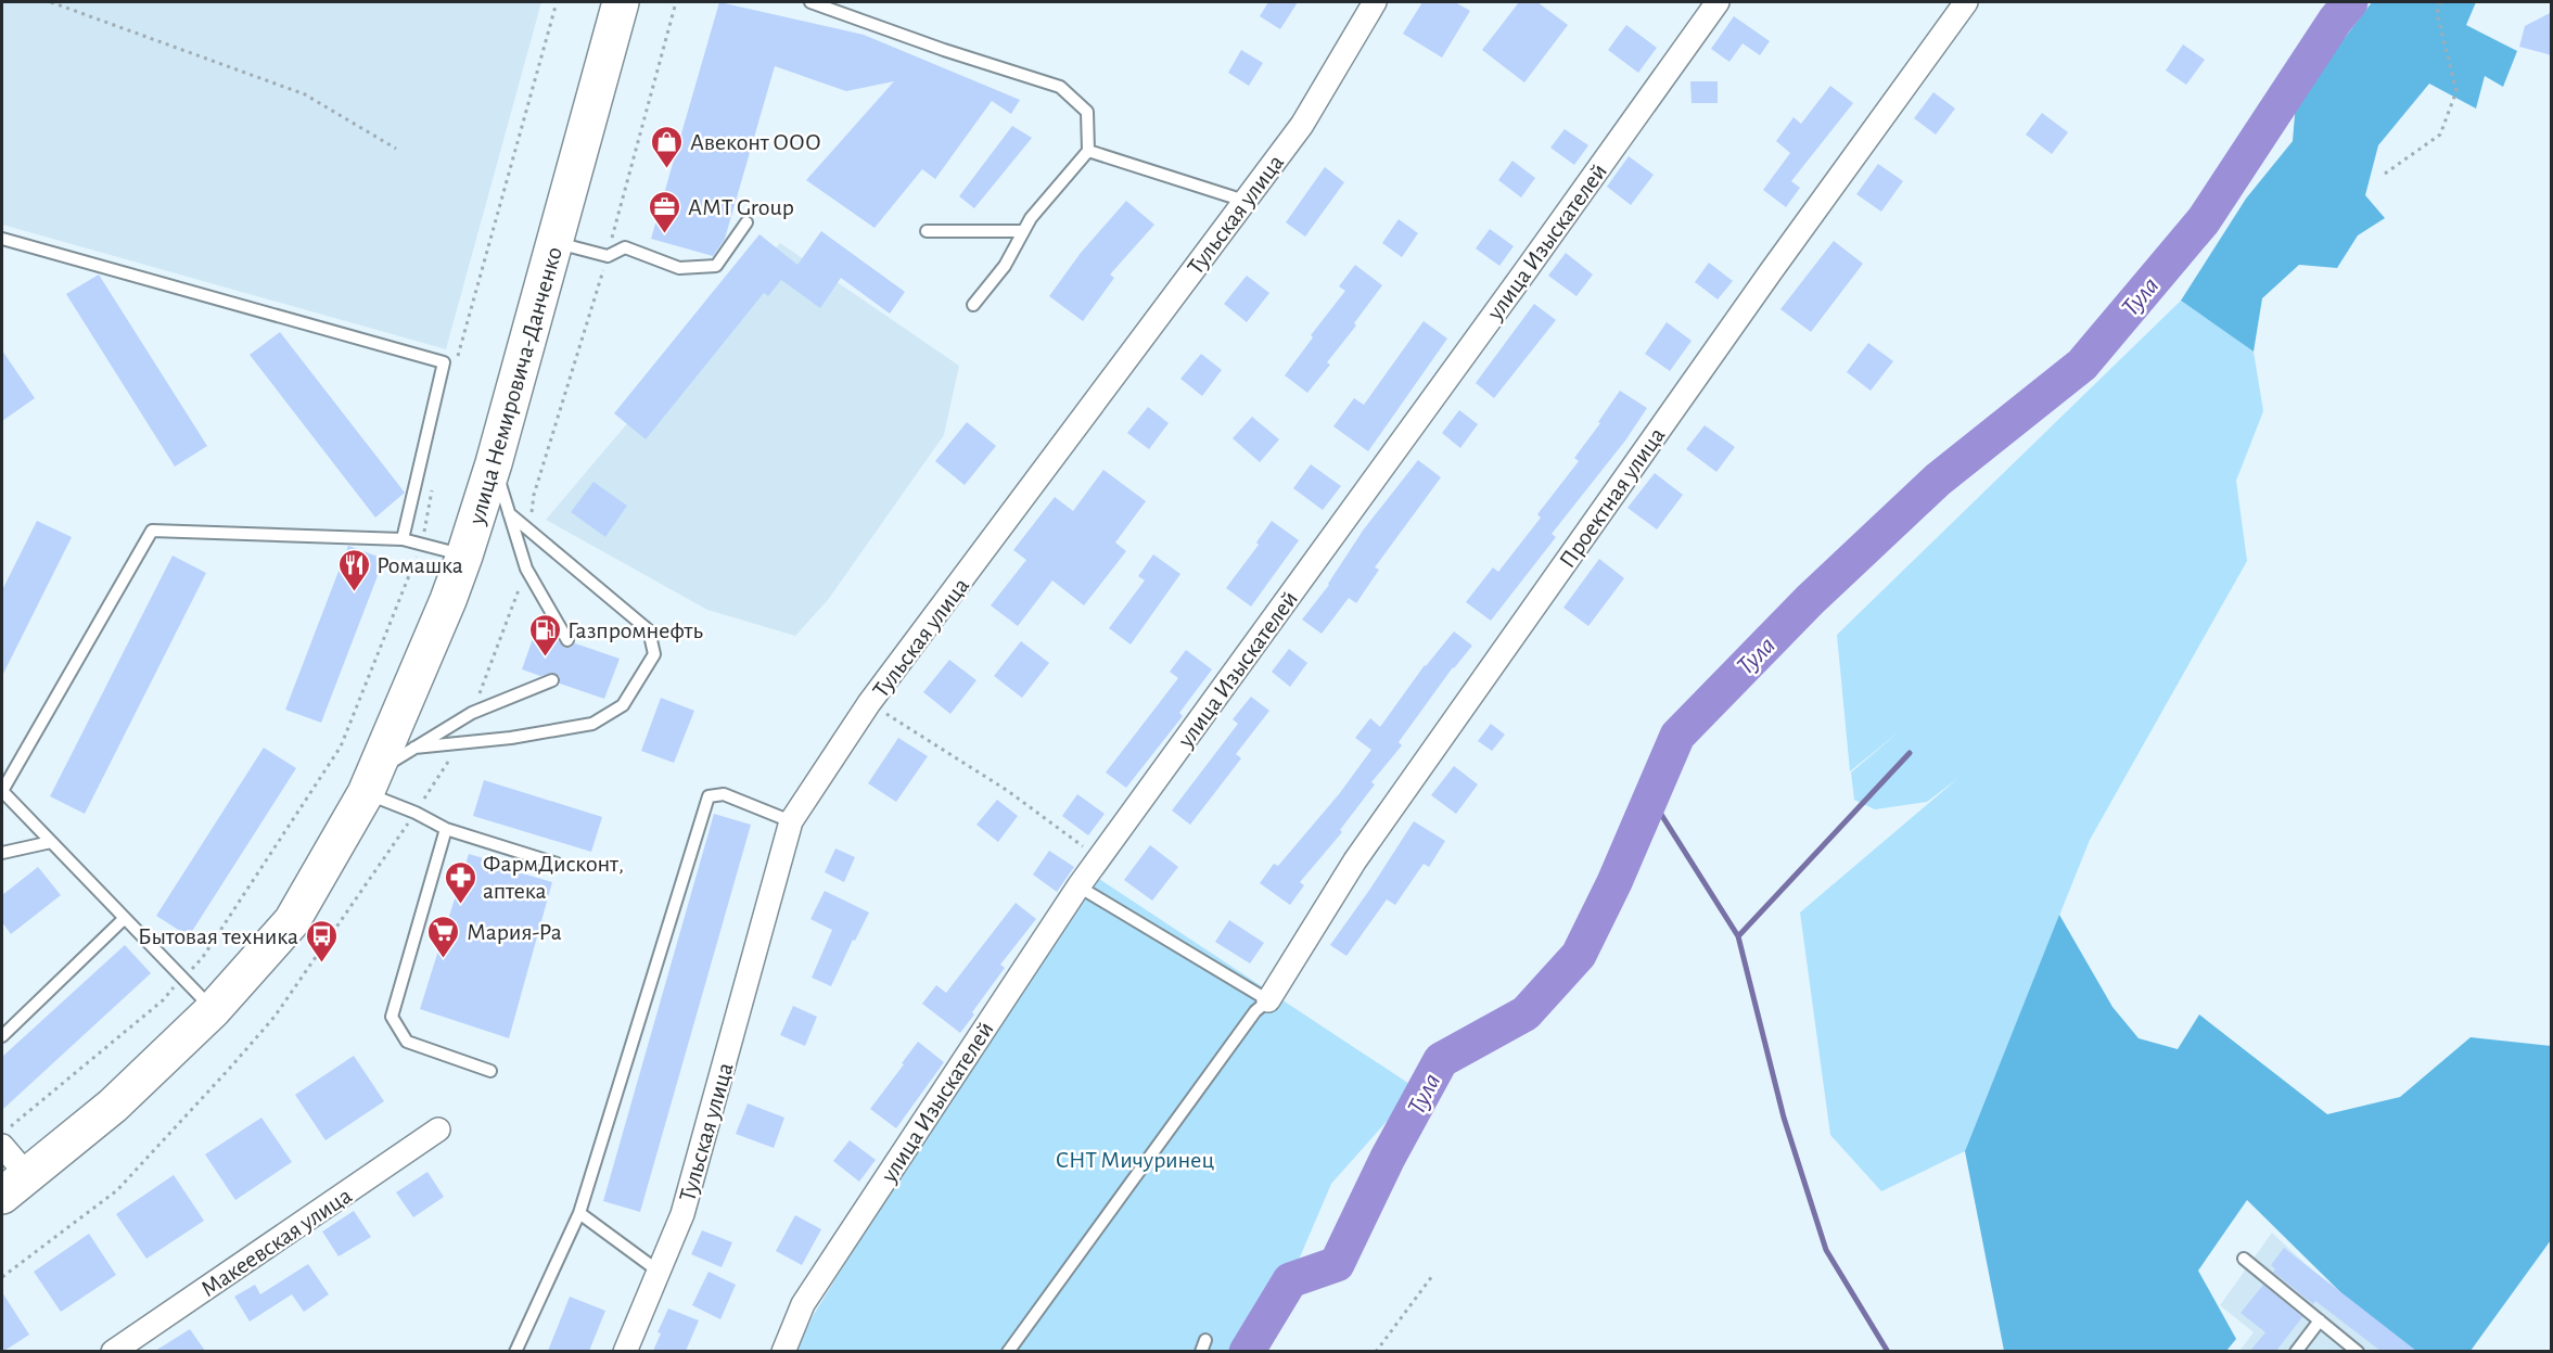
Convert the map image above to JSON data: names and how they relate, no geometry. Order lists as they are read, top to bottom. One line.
{"streets":{"main road":["улица Немировича-Данченко"],"street":["Тульская улица","улица Изыскателей","Проектная улица","Макеевская улица"]},"water":["Тула"],"parks":["СНТ Мичуринец"],"places":{"shop":["Авеконт ООО"],"office":["АМТ Group"],"restaurant":["Ромашка"],"fuel station":["Газпромнефть"],"pharmacy":["ФармДисконт, аптека"],"supermarket":["Мария-Ра"],"bus stop":["Бытовая техника"]}}
